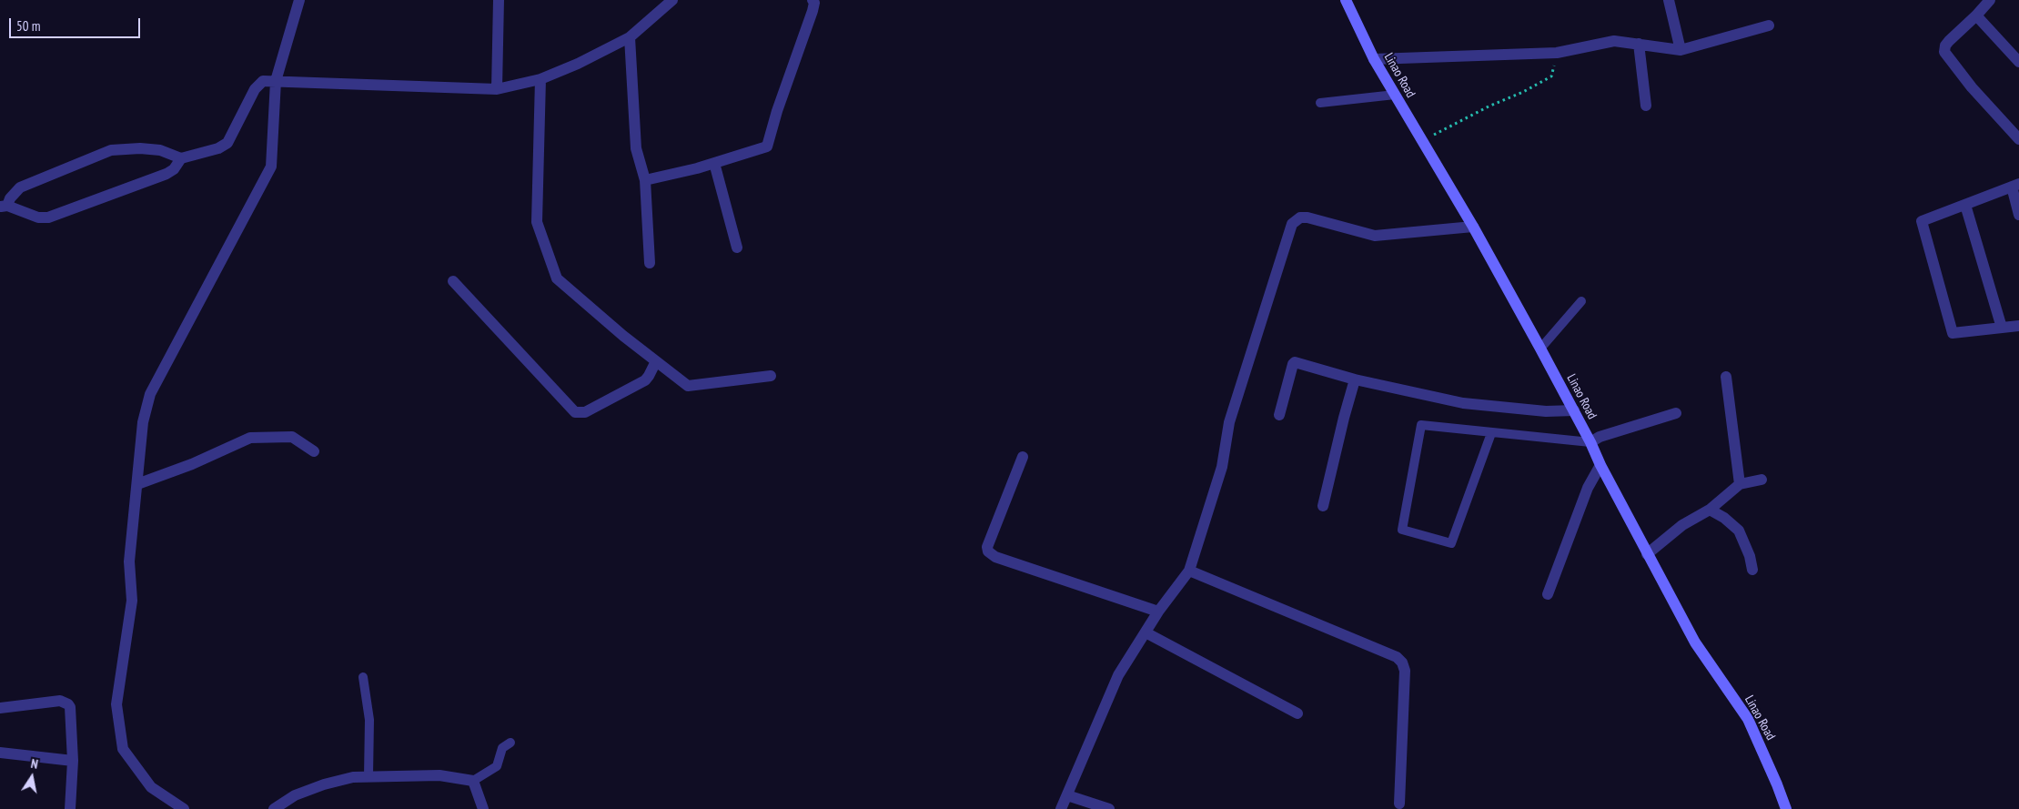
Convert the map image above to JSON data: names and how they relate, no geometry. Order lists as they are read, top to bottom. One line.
{"streets":{"street":["Linao Road"]},"scale_bar":"50 m","north":"top"}
